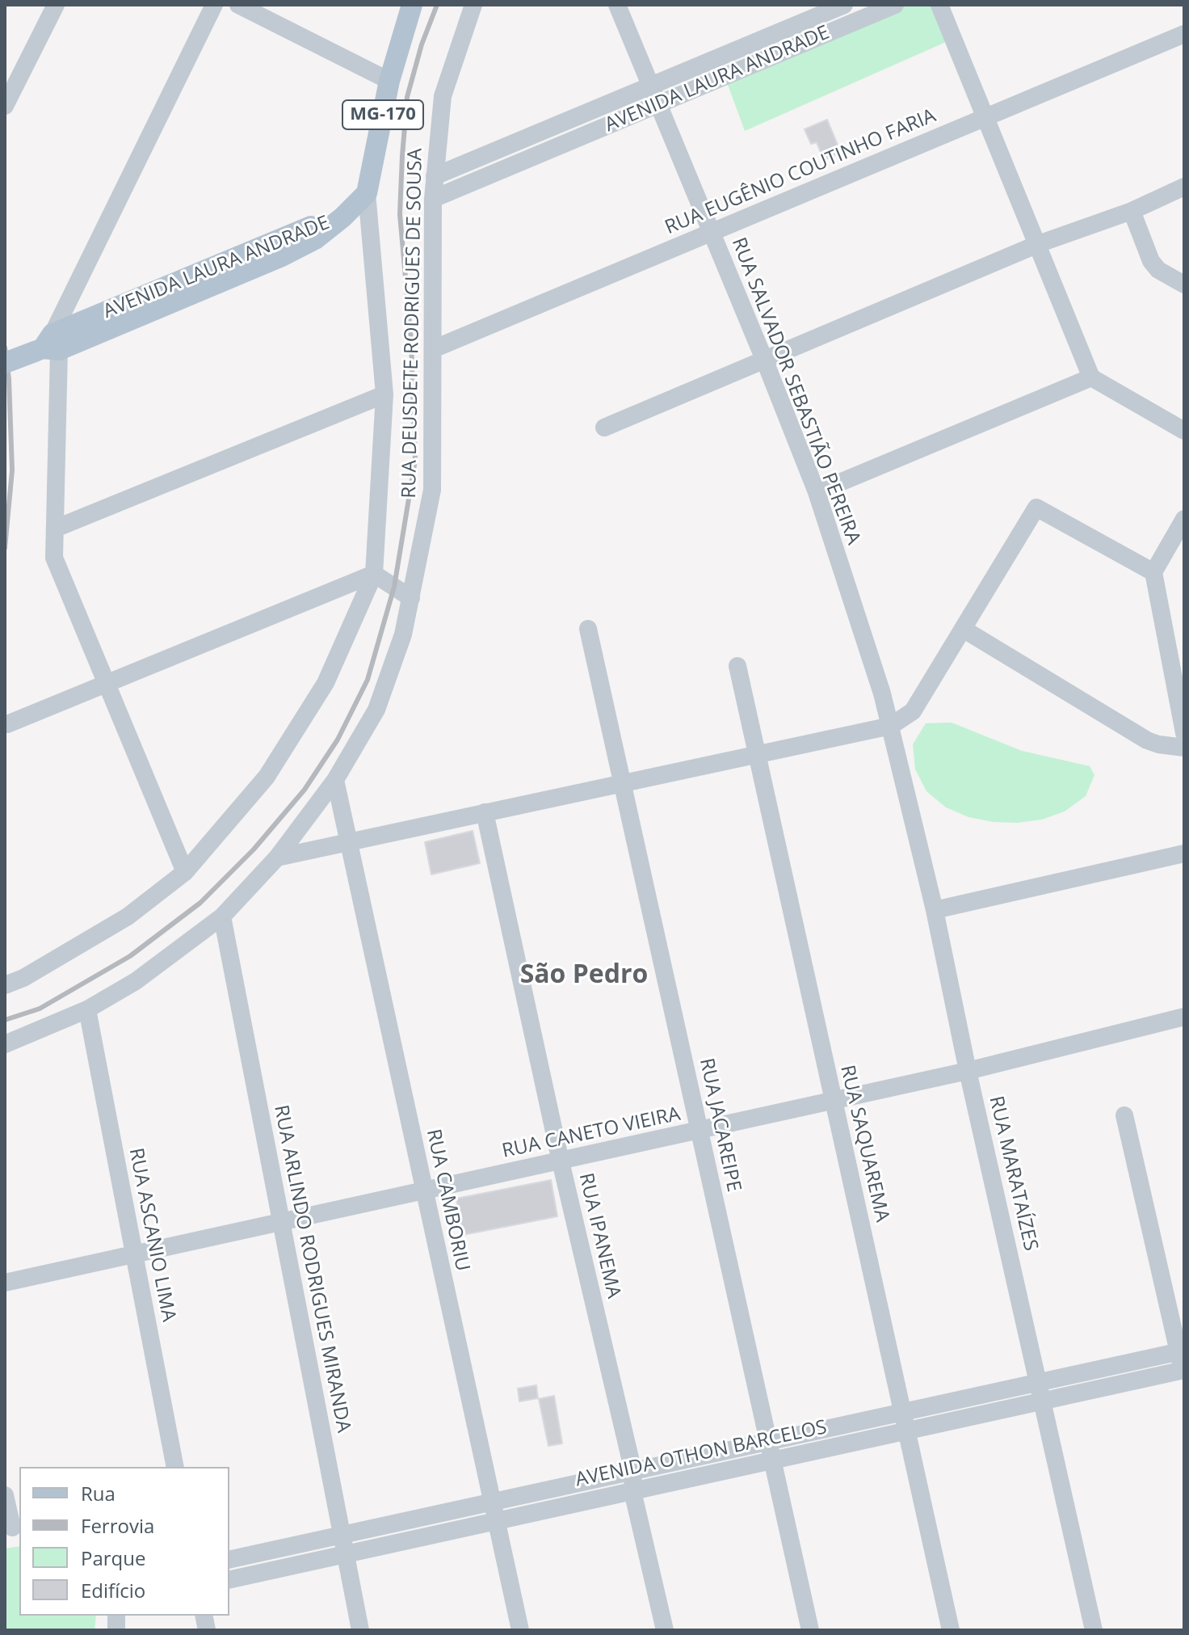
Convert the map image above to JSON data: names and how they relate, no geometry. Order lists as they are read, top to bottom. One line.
{"streets":{"main road":["AVENIDA LAURA ANDRADE","MG-170"],"street":["RUA EUGÊNIO COUTINHO FARIA","RUA DEUSDETE RODRIGUES DE SOUSA","RUA SALVADOR SEBASTIÃO PEREIRA","RUA JACAREIPE","RUA CANETO VIEIRA","RUA SAQUAREMA","RUA MARATAÍZES","RUA CAMBORIU","RUA ASCANIO LIMA","RUA IPANEMA","RUA ARLINDO RODRIGUES MIRANDA","AVENIDA OTHON BARCELOS"]},"crossings":[["AVENIDA LAURA ANDRADE","MG-170"],["AVENIDA LAURA ANDRADE","RUA DEUSDETE RODRIGUES DE SOUSA"],["AVENIDA LAURA ANDRADE","RUA SALVADOR SEBASTIÃO PEREIRA"],["RUA EUGÊNIO COUTINHO FARIA","RUA DEUSDETE RODRIGUES DE SOUSA"],["RUA EUGÊNIO COUTINHO FARIA","RUA SALVADOR SEBASTIÃO PEREIRA"],["RUA DEUSDETE RODRIGUES DE SOUSA","RUA CAMBORIU"],["RUA DEUSDETE RODRIGUES DE SOUSA","RUA ASCANIO LIMA"],["RUA DEUSDETE RODRIGUES DE SOUSA","RUA ARLINDO RODRIGUES MIRANDA"],["RUA SALVADOR SEBASTIÃO PEREIRA","RUA MARATAÍZES"],["RUA JACAREIPE","RUA CANETO VIEIRA"],["RUA JACAREIPE","AVENIDA OTHON BARCELOS"],["RUA CANETO VIEIRA","RUA SAQUAREMA"],["RUA CANETO VIEIRA","RUA MARATAÍZES"],["RUA CANETO VIEIRA","RUA CAMBORIU"],["RUA CANETO VIEIRA","RUA ASCANIO LIMA"],["RUA CANETO VIEIRA","RUA IPANEMA"],["RUA CANETO VIEIRA","RUA ARLINDO RODRIGUES MIRANDA"],["RUA SAQUAREMA","AVENIDA OTHON BARCELOS"],["RUA MARATAÍZES","AVENIDA OTHON BARCELOS"],["RUA CAMBORIU","AVENIDA OTHON BARCELOS"],["RUA IPANEMA","AVENIDA OTHON BARCELOS"],["RUA ARLINDO RODRIGUES MIRANDA","AVENIDA OTHON BARCELOS"]],"districts":["São Pedro"],"legend":["Rua","Ferrovia","Parque","Edifício"]}
